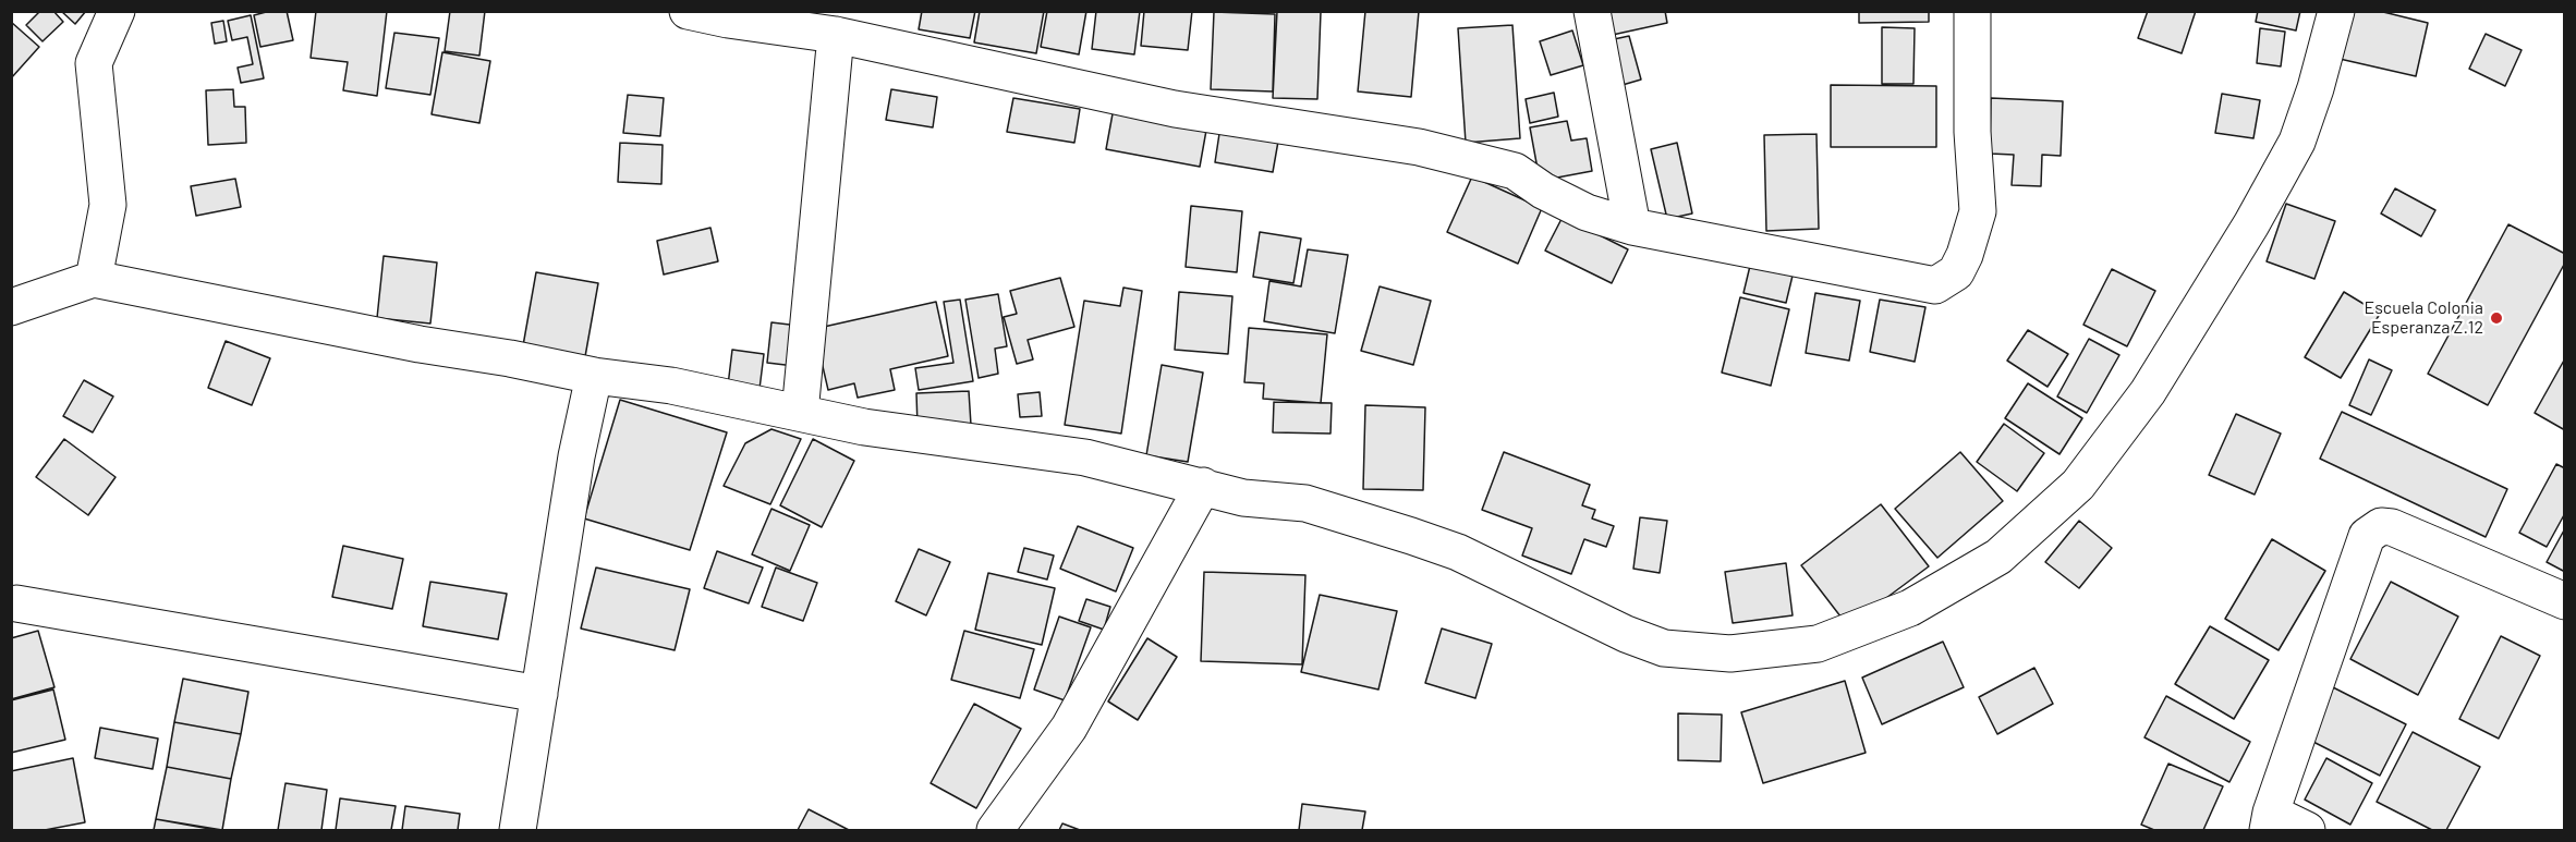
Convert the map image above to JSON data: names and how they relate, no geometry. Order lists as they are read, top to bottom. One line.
{"places":["Escuela Colonia Esperanza Z.12"]}
